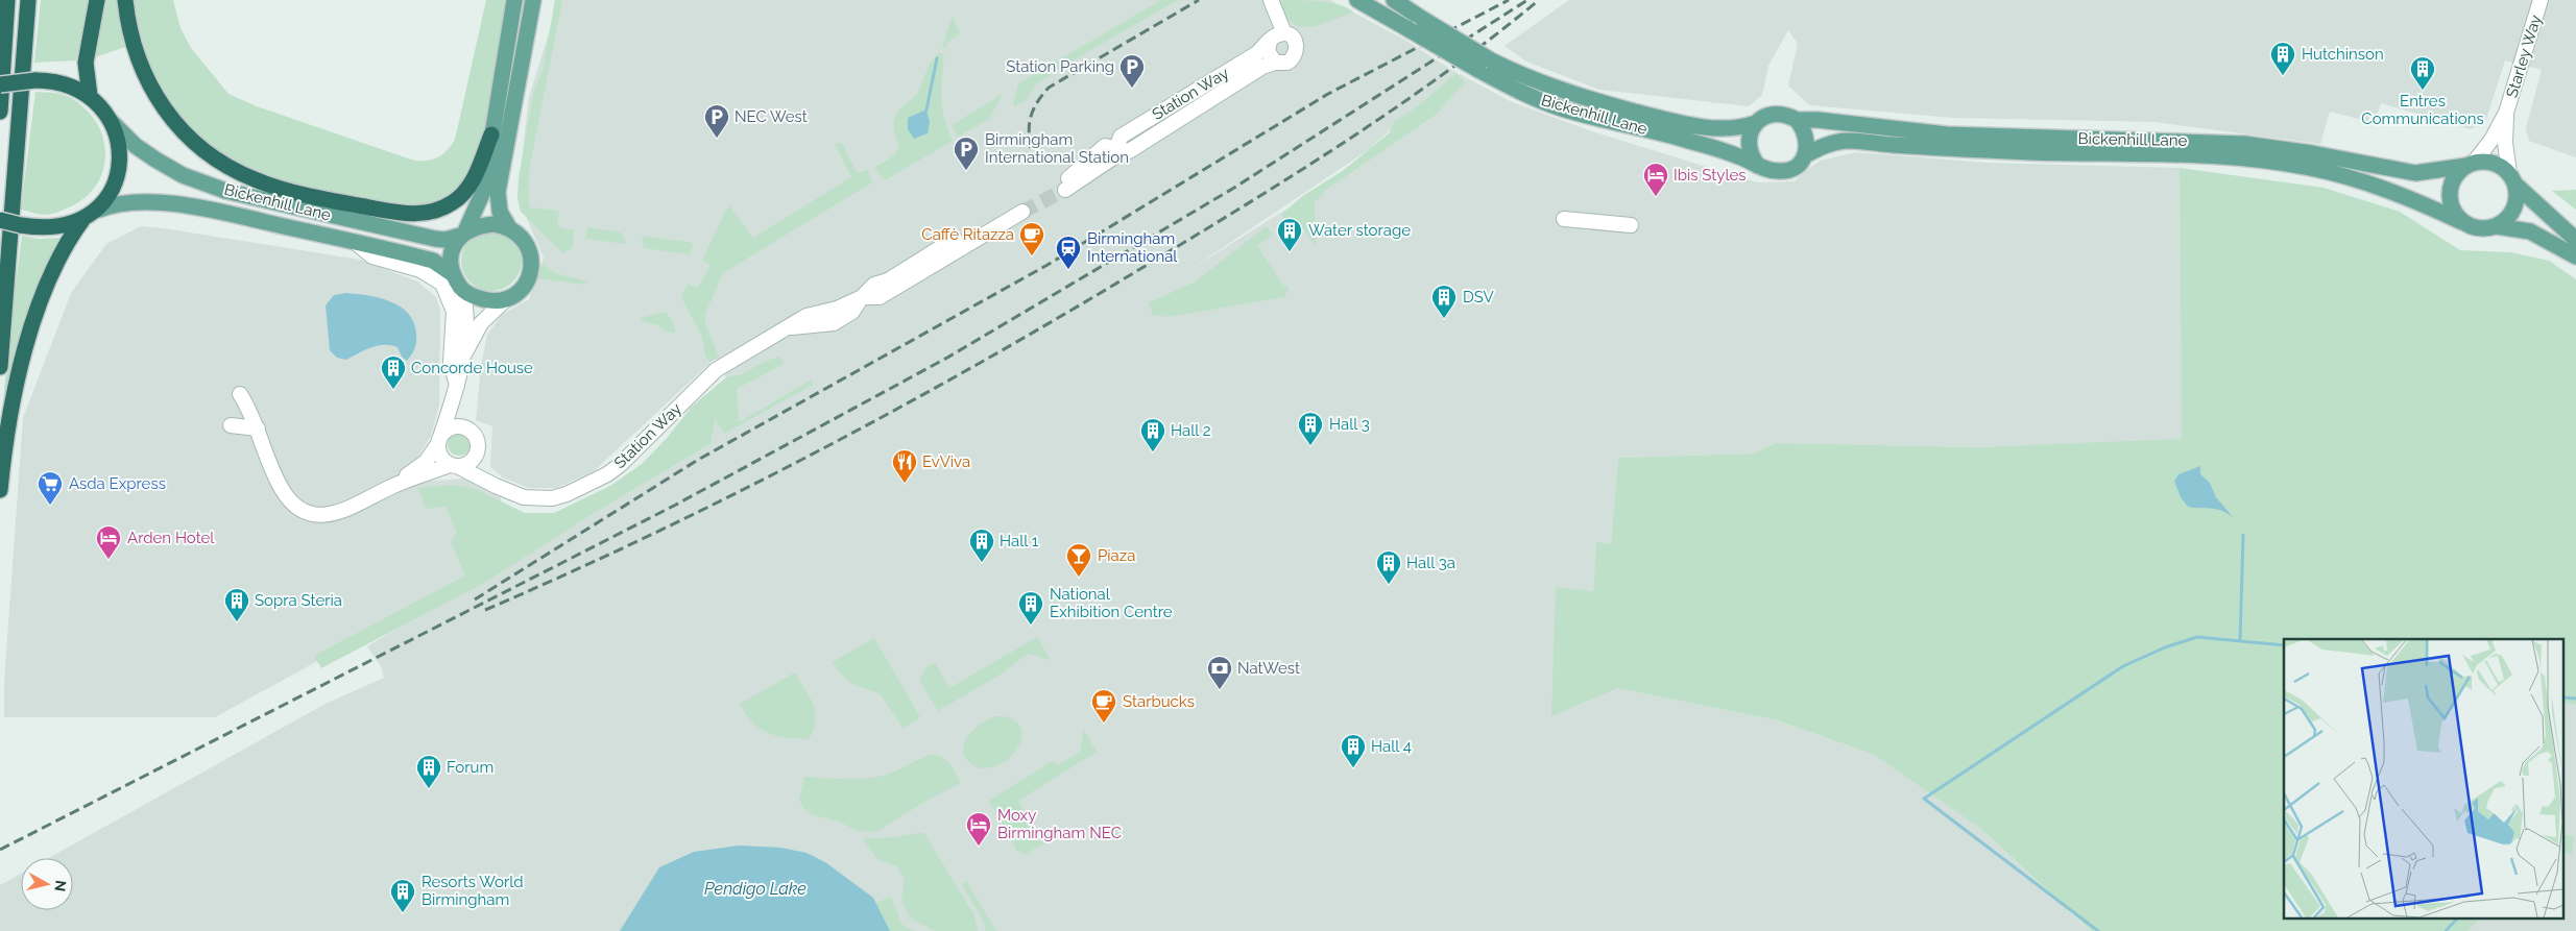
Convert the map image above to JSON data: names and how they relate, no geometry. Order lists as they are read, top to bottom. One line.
{"streets":{"main road":["Bickenhill Lane"],"street":["Starley Way","Station Way"]},"water":["Pendigo Lake"],"places":{"building":["Hutchinson","Entres Communications","Water storage","DSV","Concorde House","Hall 3","Hall 2","Hall 1","Hall 3a","Sopra Steria","National Exhibition Centre","Hall 4","Forum","Resorts World Birmingham"],"parking":["Station Parking","NEC West","Birmingham International Station"],"hotel":["Ibis Styles","Arden Hotel","Moxy Birmingham NEC"],"cafe":["Caffè Ritazza","Starbucks"],"station":["Birmingham International"],"restaurant":["EvViva"],"supermarket":["Asda Express"],"bar":["Piaza"],"bank":["NatWest"]},"north":"right"}
